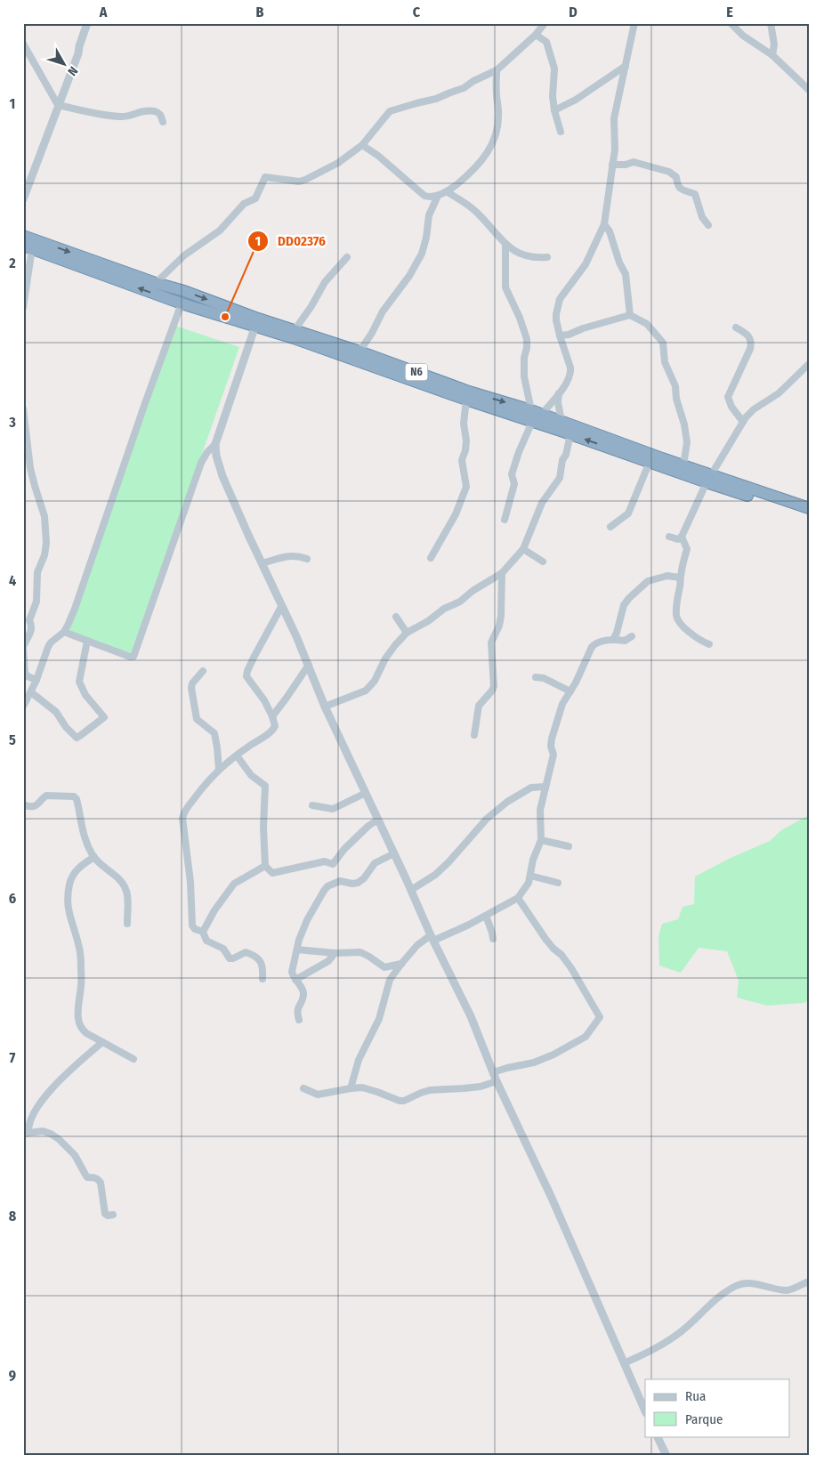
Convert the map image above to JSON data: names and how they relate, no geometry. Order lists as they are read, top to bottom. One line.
{"streets":{"highway":["N6"]},"places":["DD02376"],"legend":["Rua","Parque"],"north":"bottom right","grid":{"columns":["A","B","C","D","E"],"rows":["1","2","3","4","5","6","7","8","9"]}}
